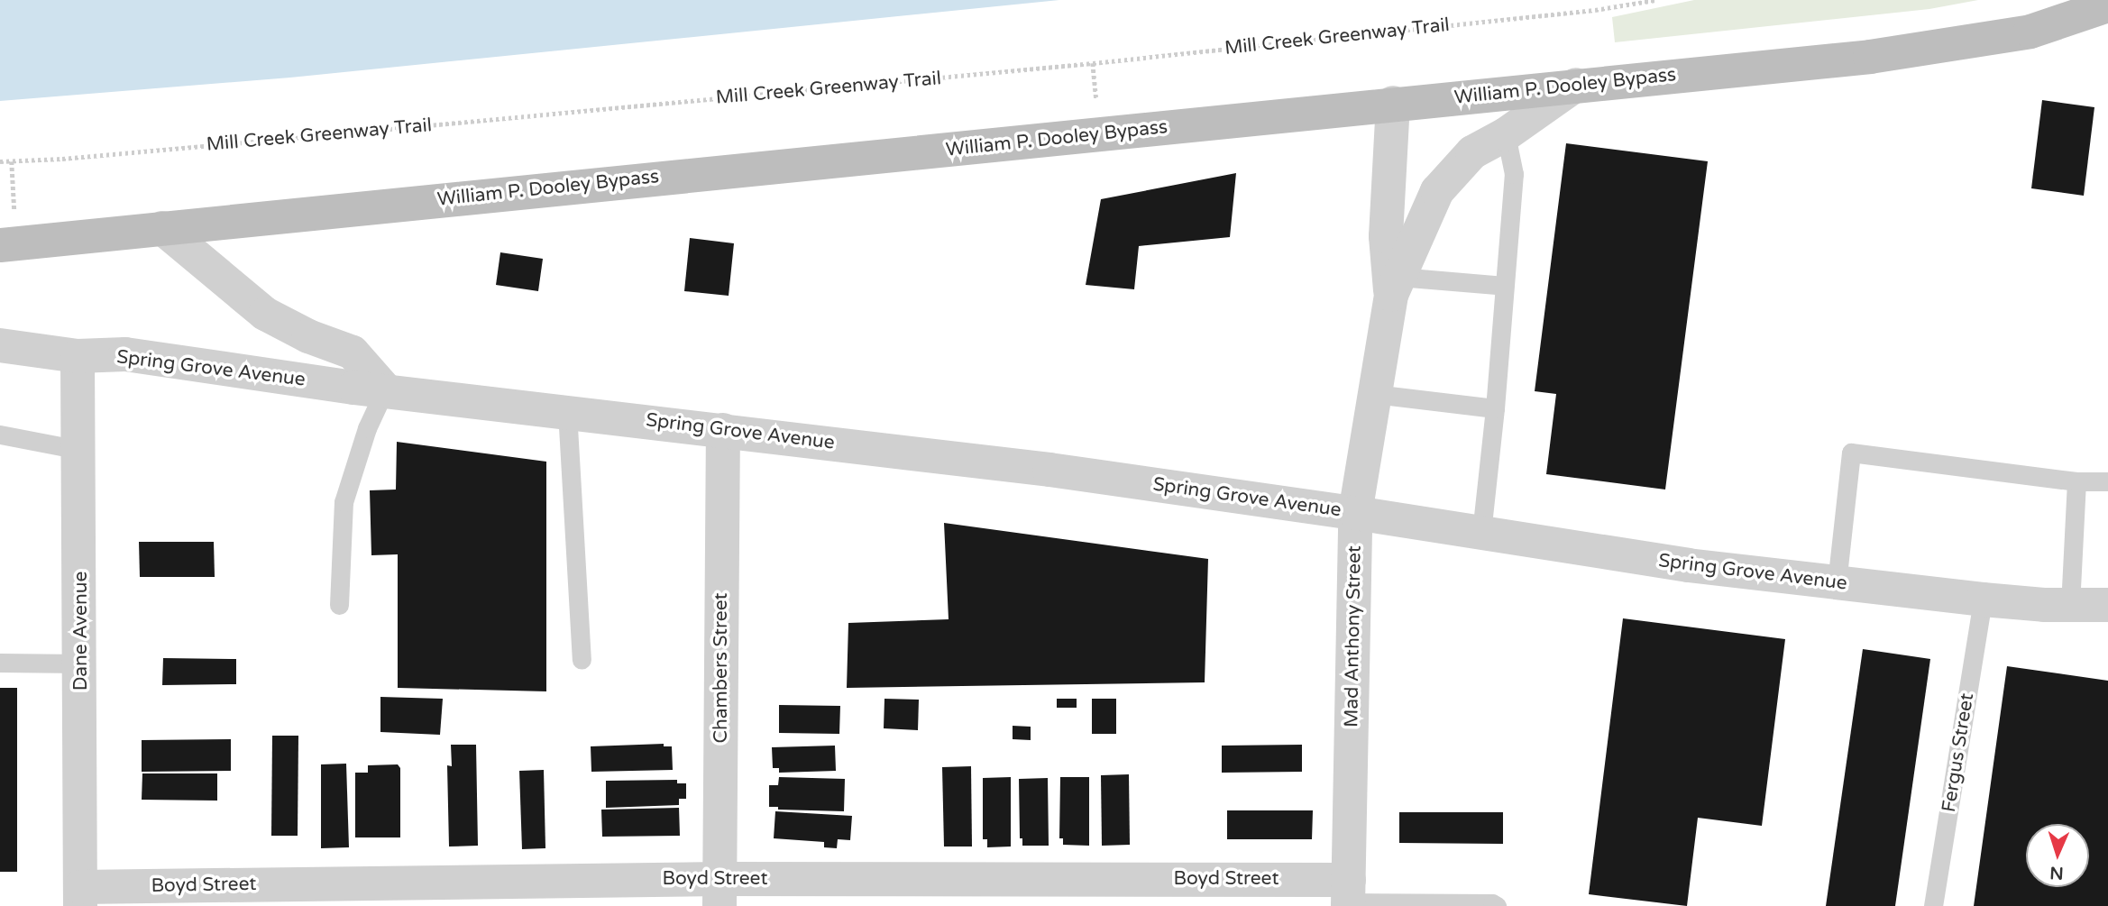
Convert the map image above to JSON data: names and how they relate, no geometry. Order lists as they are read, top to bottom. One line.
{"streets":{"main road":["William P. Dooley Bypass"],"street":["Spring Grove Avenue","Dane Avenue","Mad Anthony Street","Chambers Street","Boyd Street"],"lane":["Fergus Street"],"path":["Mill Creek Greenway Trail"]},"crossings":[["William P. Dooley Bypass","Mad Anthony Street"],["Spring Grove Avenue","Dane Avenue"],["Spring Grove Avenue","Mad Anthony Street"],["Spring Grove Avenue","Chambers Street"],["Spring Grove Avenue","Fergus Street"],["Dane Avenue","Boyd Street"],["Mad Anthony Street","Boyd Street"],["Chambers Street","Boyd Street"]],"north":"bottom"}
